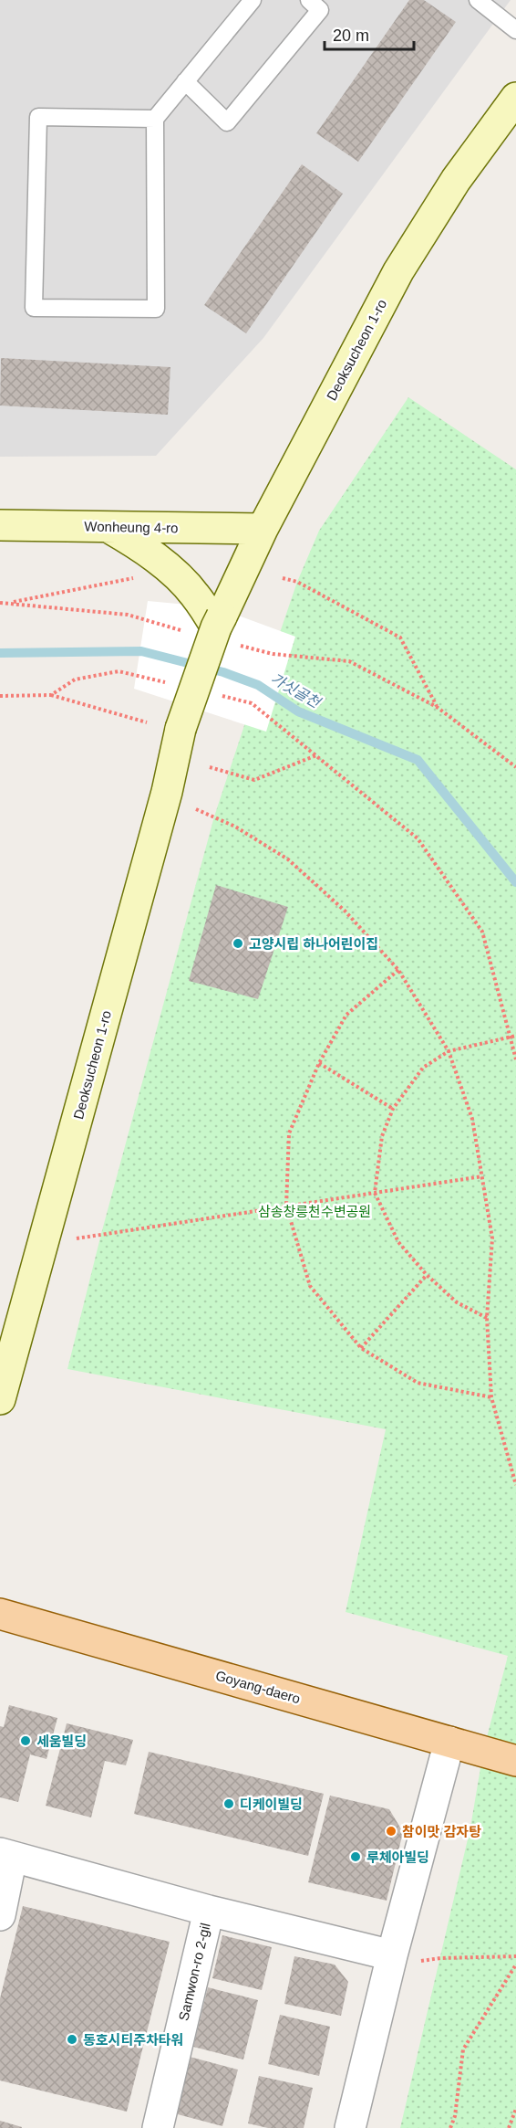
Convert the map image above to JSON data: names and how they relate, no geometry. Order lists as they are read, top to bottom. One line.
{"streets":{"main road":["Goyang-daero"],"street":["Deoksucheon 1-ro","Wonheung 4-ro","Samwon-ro 2-gil"]},"crossings":[["Deoksucheon 1-ro","Wonheung 4-ro"]],"water":["가싯골천"],"parks":["삼송창릉천수변공원"],"places":["고양시립 하나어린이집","세움빌딩","디케이빌딩","참이맛 감자탕","루체아빌딩","동호시티주차타워"],"scale_bar":"20 m"}
